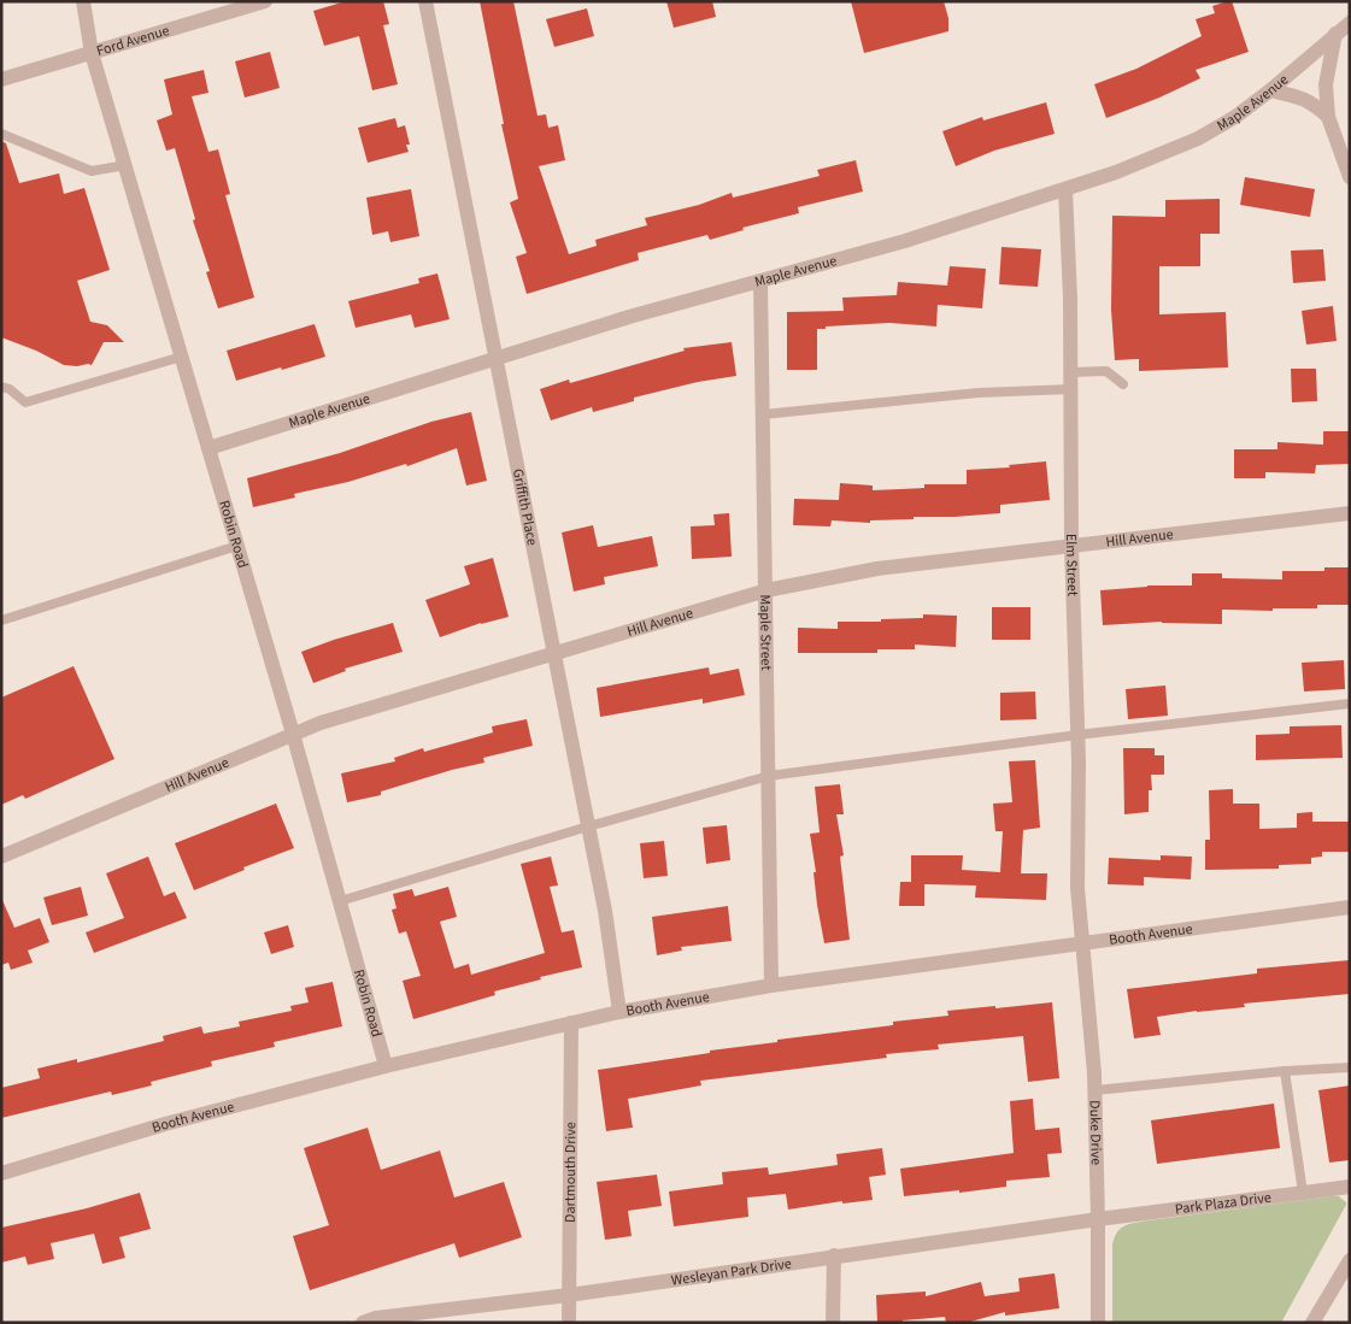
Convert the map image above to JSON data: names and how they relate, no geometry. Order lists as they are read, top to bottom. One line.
{"streets":{"street":["Ford Avenue","Maple Avenue","Griffith Place","Robin Road","Hill Avenue","Elm Street","Maple Street","Booth Avenue","Duke Drive","Dartmouth Drive","Park Plaza Drive","Wesleyan Park Drive"]},"crossings":[["Ford Avenue","Robin Road"],["Maple Avenue","Griffith Place"],["Maple Avenue","Robin Road"],["Maple Avenue","Elm Street"],["Maple Avenue","Maple Street"],["Griffith Place","Hill Avenue"],["Griffith Place","Booth Avenue"],["Robin Road","Hill Avenue"],["Robin Road","Booth Avenue"],["Hill Avenue","Elm Street"],["Hill Avenue","Maple Street"],["Elm Street","Booth Avenue"],["Elm Street","Duke Drive"],["Maple Street","Booth Avenue"],["Booth Avenue","Duke Drive"],["Booth Avenue","Dartmouth Drive"],["Duke Drive","Park Plaza Drive"],["Duke Drive","Wesleyan Park Drive"],["Dartmouth Drive","Wesleyan Park Drive"],["Park Plaza Drive","Wesleyan Park Drive"]]}
